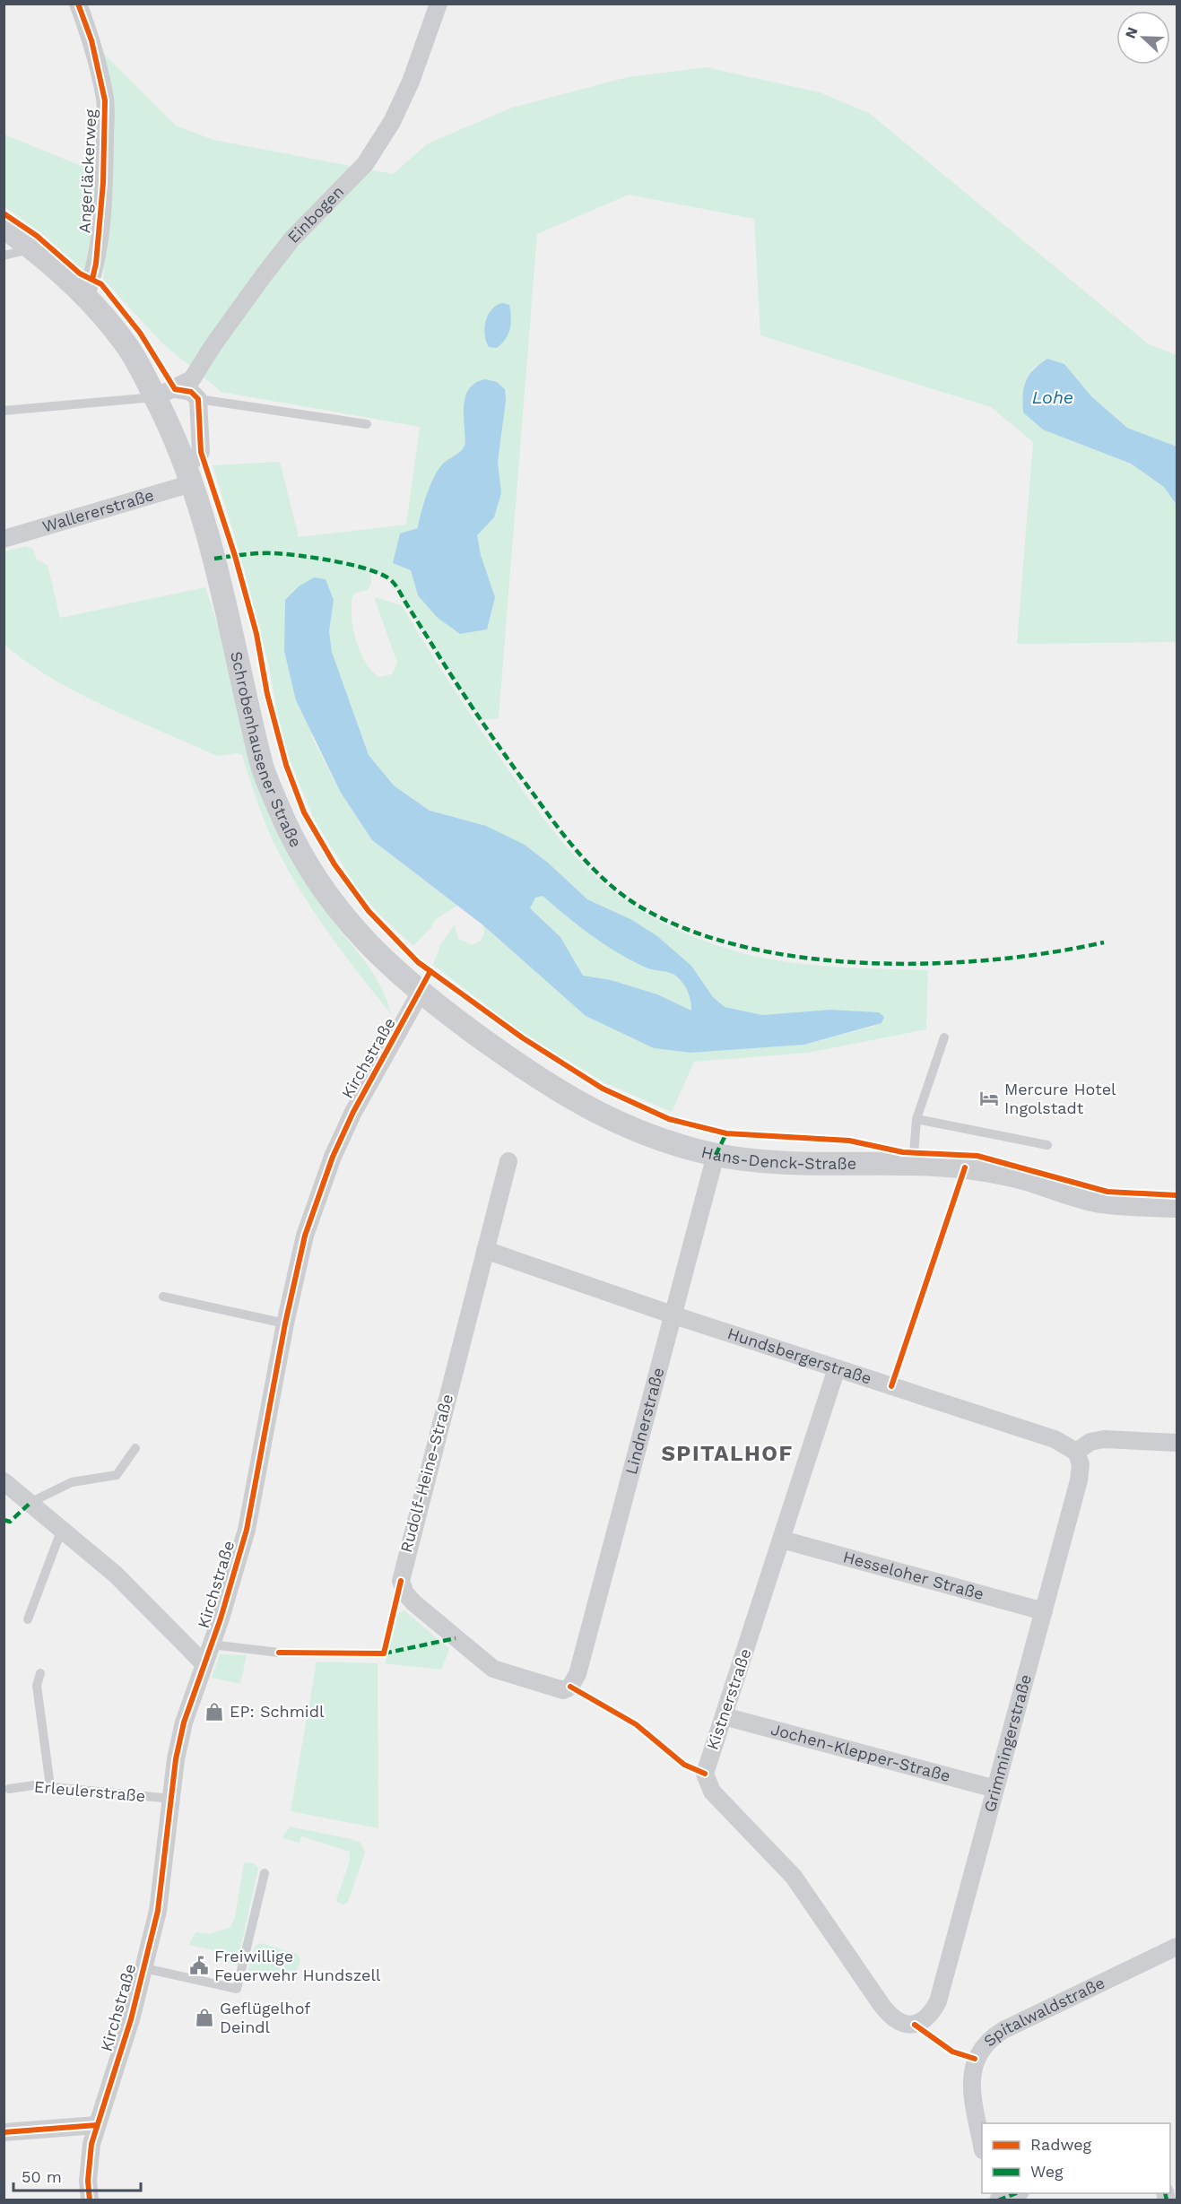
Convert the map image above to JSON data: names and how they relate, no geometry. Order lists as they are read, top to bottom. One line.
{"streets":{"street":["Angerläckerweg","Einbogen","Wallererstraße","Schrobenhausener Straße","Kirchstraße","Hans-Denck-Straße","Hundsbergerstraße","Lindnerstraße","Rudolf-Heine-Straße","Hesseloher Straße","Kistnerstraße","Grimmingerstraße","Jochen-Klepper-Straße","Spitalwaldstraße"],"lane":["Erleulerstraße"]},"crossings":[["Angerläckerweg","Schrobenhausener Straße"],["Einbogen","Schrobenhausener Straße"],["Wallererstraße","Schrobenhausener Straße"],["Schrobenhausener Straße","Kirchstraße"],["Schrobenhausener Straße","Hans-Denck-Straße"],["Kirchstraße","Hans-Denck-Straße"],["Kirchstraße","Erleulerstraße"],["Hans-Denck-Straße","Lindnerstraße"],["Hundsbergerstraße","Lindnerstraße"],["Hundsbergerstraße","Rudolf-Heine-Straße"],["Hundsbergerstraße","Kistnerstraße"],["Hundsbergerstraße","Grimmingerstraße"],["Lindnerstraße","Rudolf-Heine-Straße"],["Hesseloher Straße","Kistnerstraße"],["Hesseloher Straße","Grimmingerstraße"],["Kistnerstraße","Grimmingerstraße"],["Kistnerstraße","Jochen-Klepper-Straße"],["Grimmingerstraße","Jochen-Klepper-Straße"]],"districts":["SPITALHOF"],"water":["Lohe"],"places":{"hotel":["Mercure Hotel Ingolstadt"],"shop":["EP: Schmidl","Geflügelhof Deindl"],"public building":["Freiwillige Feuerwehr Hundszell"]},"legend":["Radweg","Weg"],"scale_bar":"50 m","north":"left"}
